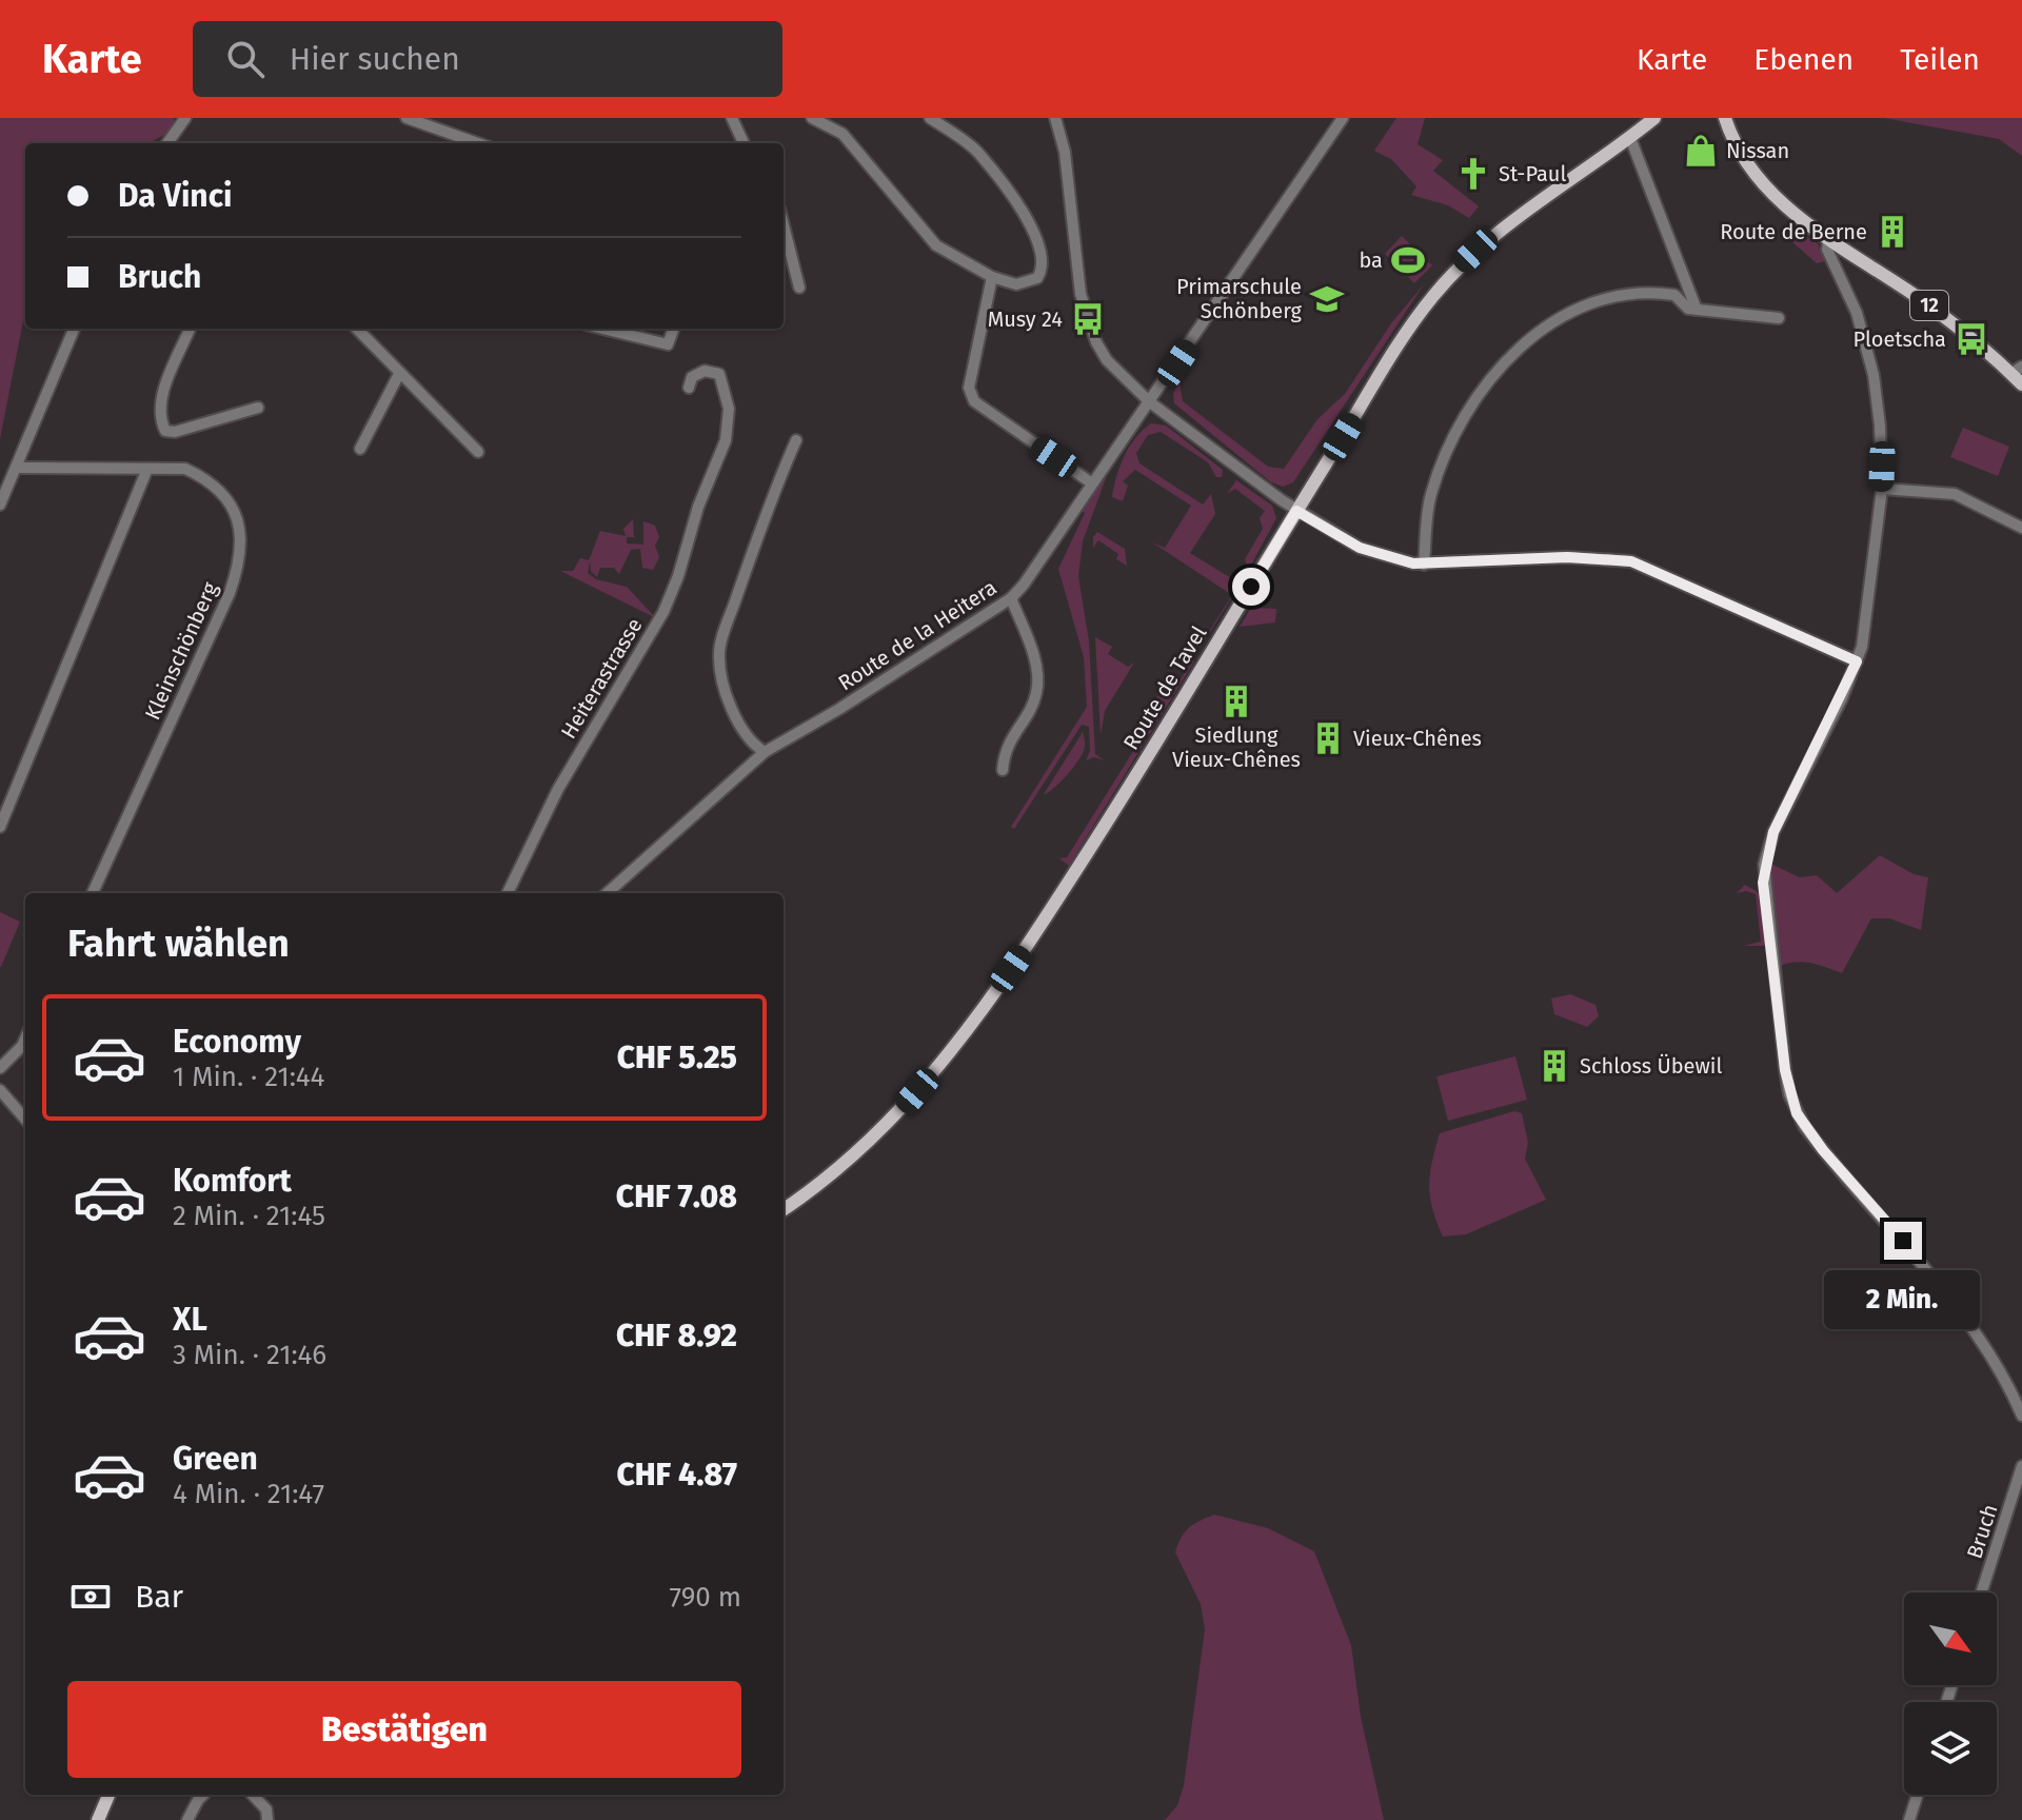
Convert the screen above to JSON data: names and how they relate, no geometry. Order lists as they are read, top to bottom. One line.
{"streets":{"main road":["12","Route de Tavel"],"street":["Route de la Heitera","Kleinschönberg","Heiterastrasse","Bruch"]},"places":{"shop":["Nissan"],"church":["St-Paul"],"building":["Route de Berne","Siedlung Vieux-Chênes","Vieux-Chênes","Schloss Übewil"],"sports":["ba"],"school or university":["Primarschule Schönberg"],"bus stop":["Musy 24","Ploetscha"]},"north":"bottom right","page":{"header":"Karte","search":"Hier suchen","nav":["Karte","Ebenen","Teilen"],"banner":["Da Vinci","Bruch"],"heading":"Fahrt wählen","list":[{"name":"Economy","note":"1 Min. · 21:44","value":"CHF 5.25"},{"name":"Komfort","note":"2 Min. · 21:45","value":"CHF 7.08"},{"name":"XL","note":"3 Min. · 21:46","value":"CHF 8.92"},{"name":"Green","note":"4 Min. · 21:47","value":"CHF 4.87"}],"bubble":"2 Min.","pay":["Bar","790 m"],"buttons":"Bestätigen"}}
